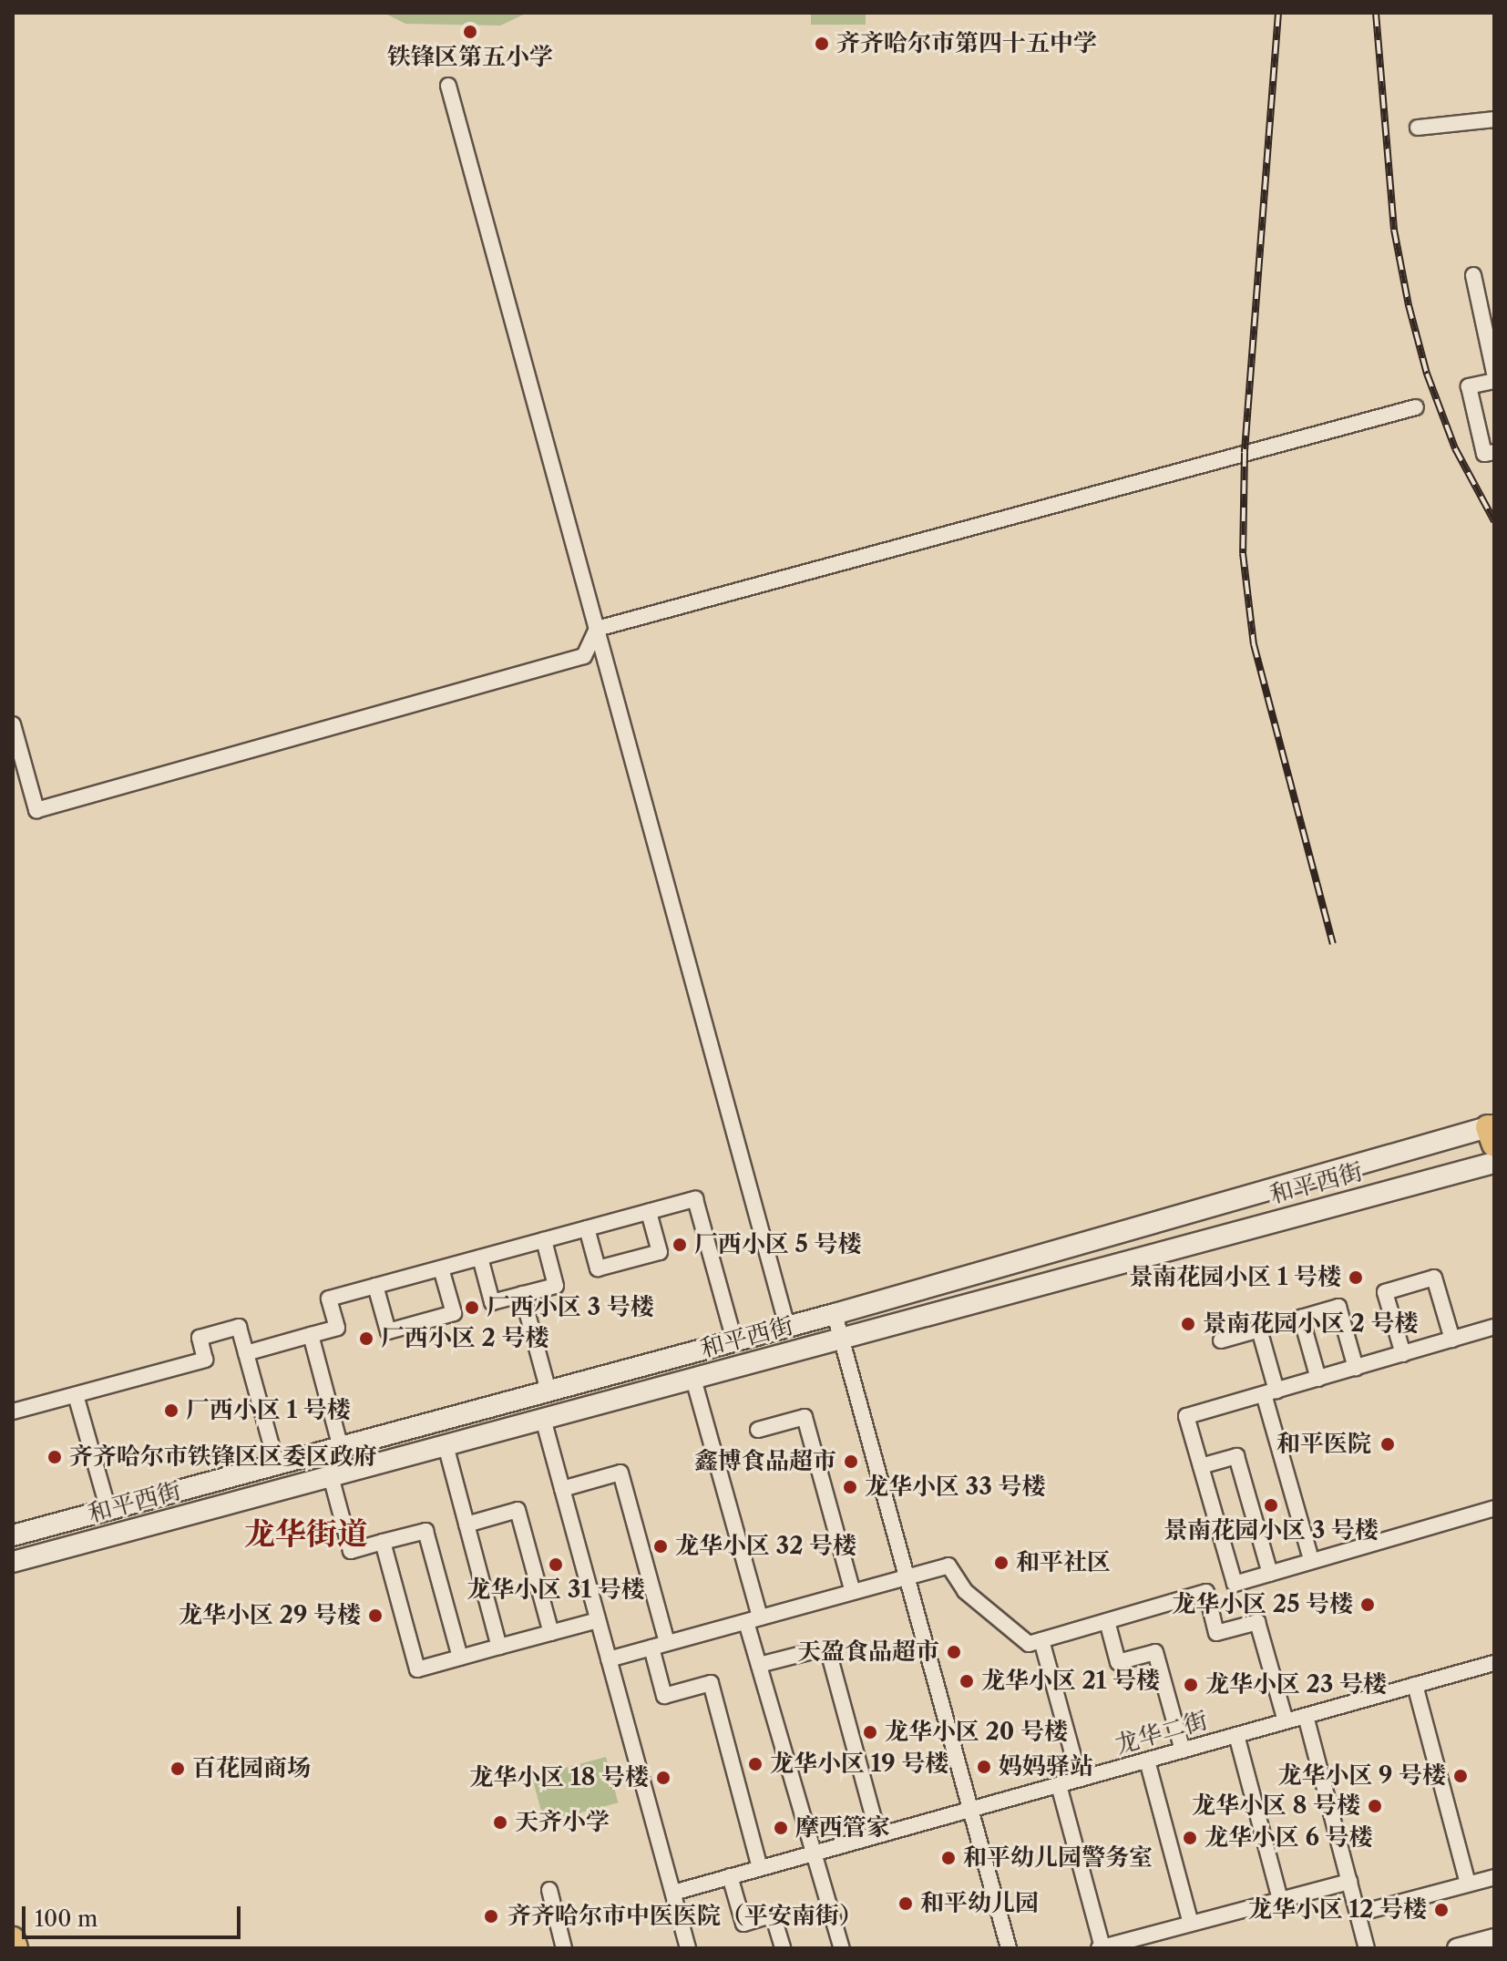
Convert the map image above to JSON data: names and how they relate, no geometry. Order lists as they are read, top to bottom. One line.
{"streets":{"main road":["和平西街"],"street":["龙华二街"]},"districts":["龙华街道"],"places":["铁锋区第五小学","齐齐哈尔市第四十五中学","厂西小区 5 号楼","景南花园小区 1 号楼","厂西小区 3 号楼","景南花园小区 2 号楼","厂西小区 2 号楼","厂西小区 1 号楼","和平医院","齐齐哈尔市铁锋区区委区政府","鑫博食品超市","龙华小区 33 号楼","景南花园小区 3 号楼","龙华小区 32 号楼","和平社区","龙华小区 31 号楼","龙华小区 25 号楼","龙华小区 29 号楼","天盈食品超市","龙华小区 21 号楼","龙华小区 23 号楼","龙华小区 20 号楼","龙华小区 19 号楼","妈妈驿站","百花园商场","龙华小区 9 号楼","龙华小区 18 号楼","龙华小区 8 号楼","天齐小学","摩西管家","龙华小区 6 号楼","和平幼儿园警务室","和平幼儿园","龙华小区 12 号楼","齐齐哈尔市中医医院（平安南街）"],"scale_bar":"100 m"}
